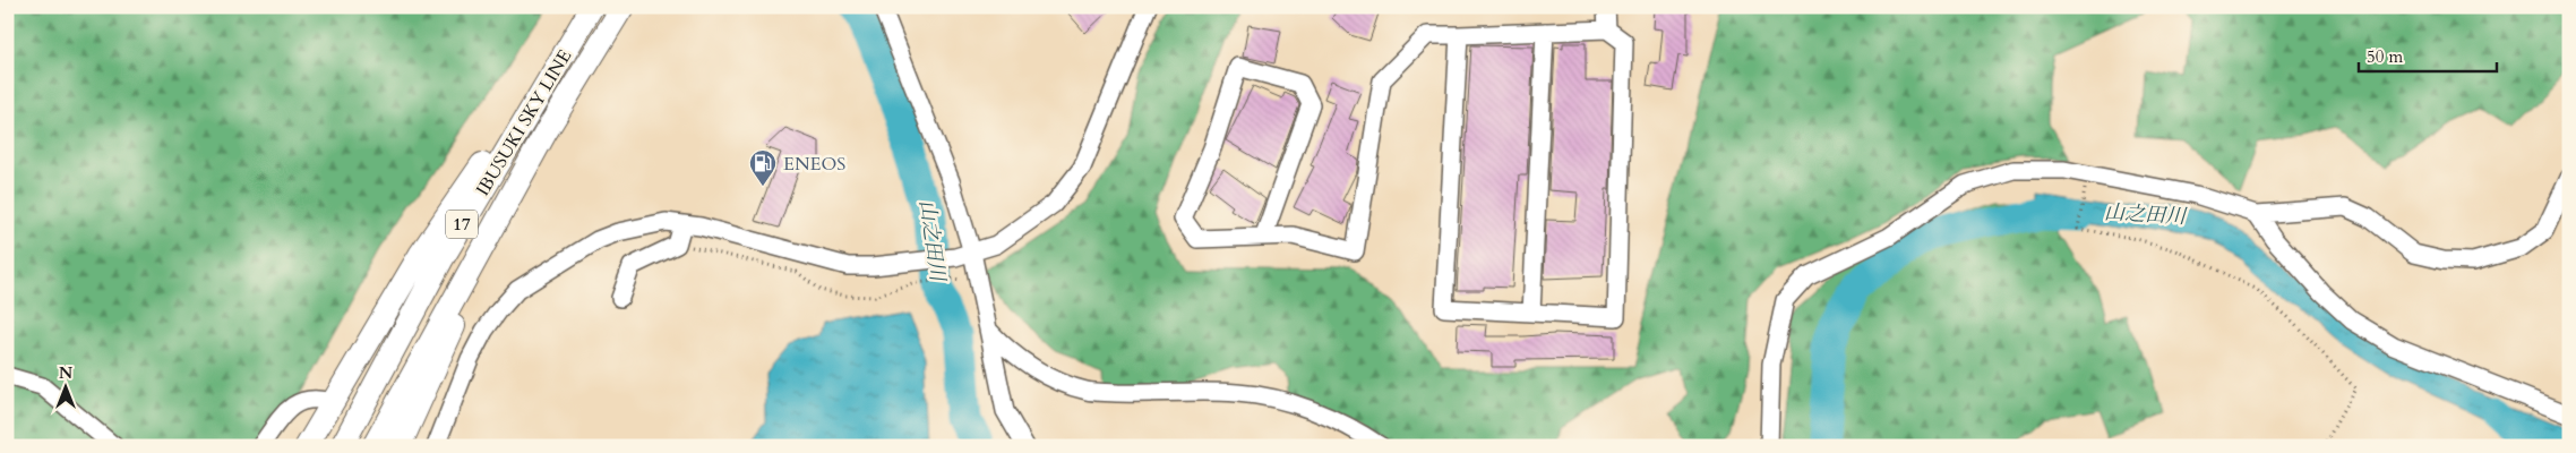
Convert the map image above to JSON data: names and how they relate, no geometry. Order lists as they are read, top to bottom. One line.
{"streets":{"main road":["IBUSUKI SKY LINE","17"]},"water":["山之田川"],"places":{"fuel station":["ENEOS"]},"scale_bar":"50 m","north":"top"}
